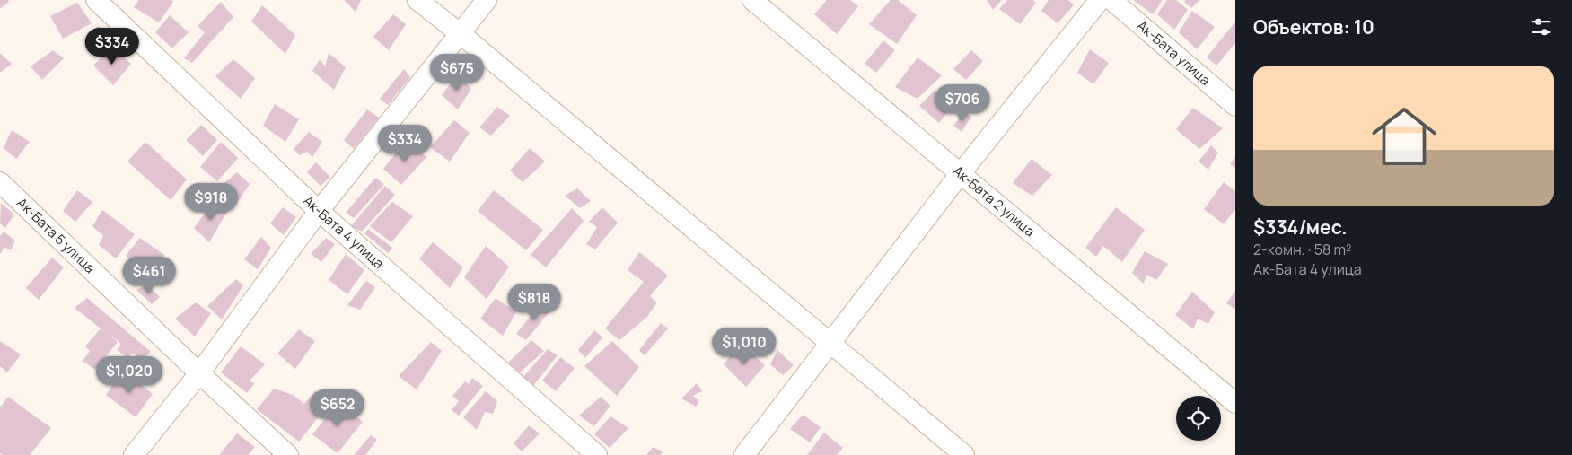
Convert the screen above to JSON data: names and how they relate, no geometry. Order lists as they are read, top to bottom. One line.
{"streets":{"street":["Ак-Бата улица","Ак-Бата 2 улица","Ак-Бата 4 улица","Ак-Бата 5 улица"]},"page":{"heading":"Объектов: 10","price":["$334","$675","$706","$334","$918","$461","$818","$1,010","$1,020","$652"],"list":[{"name":"$334/мес.","note":"2-комн. · 58 m² · Ак-Бата 4 улица"}]}}
